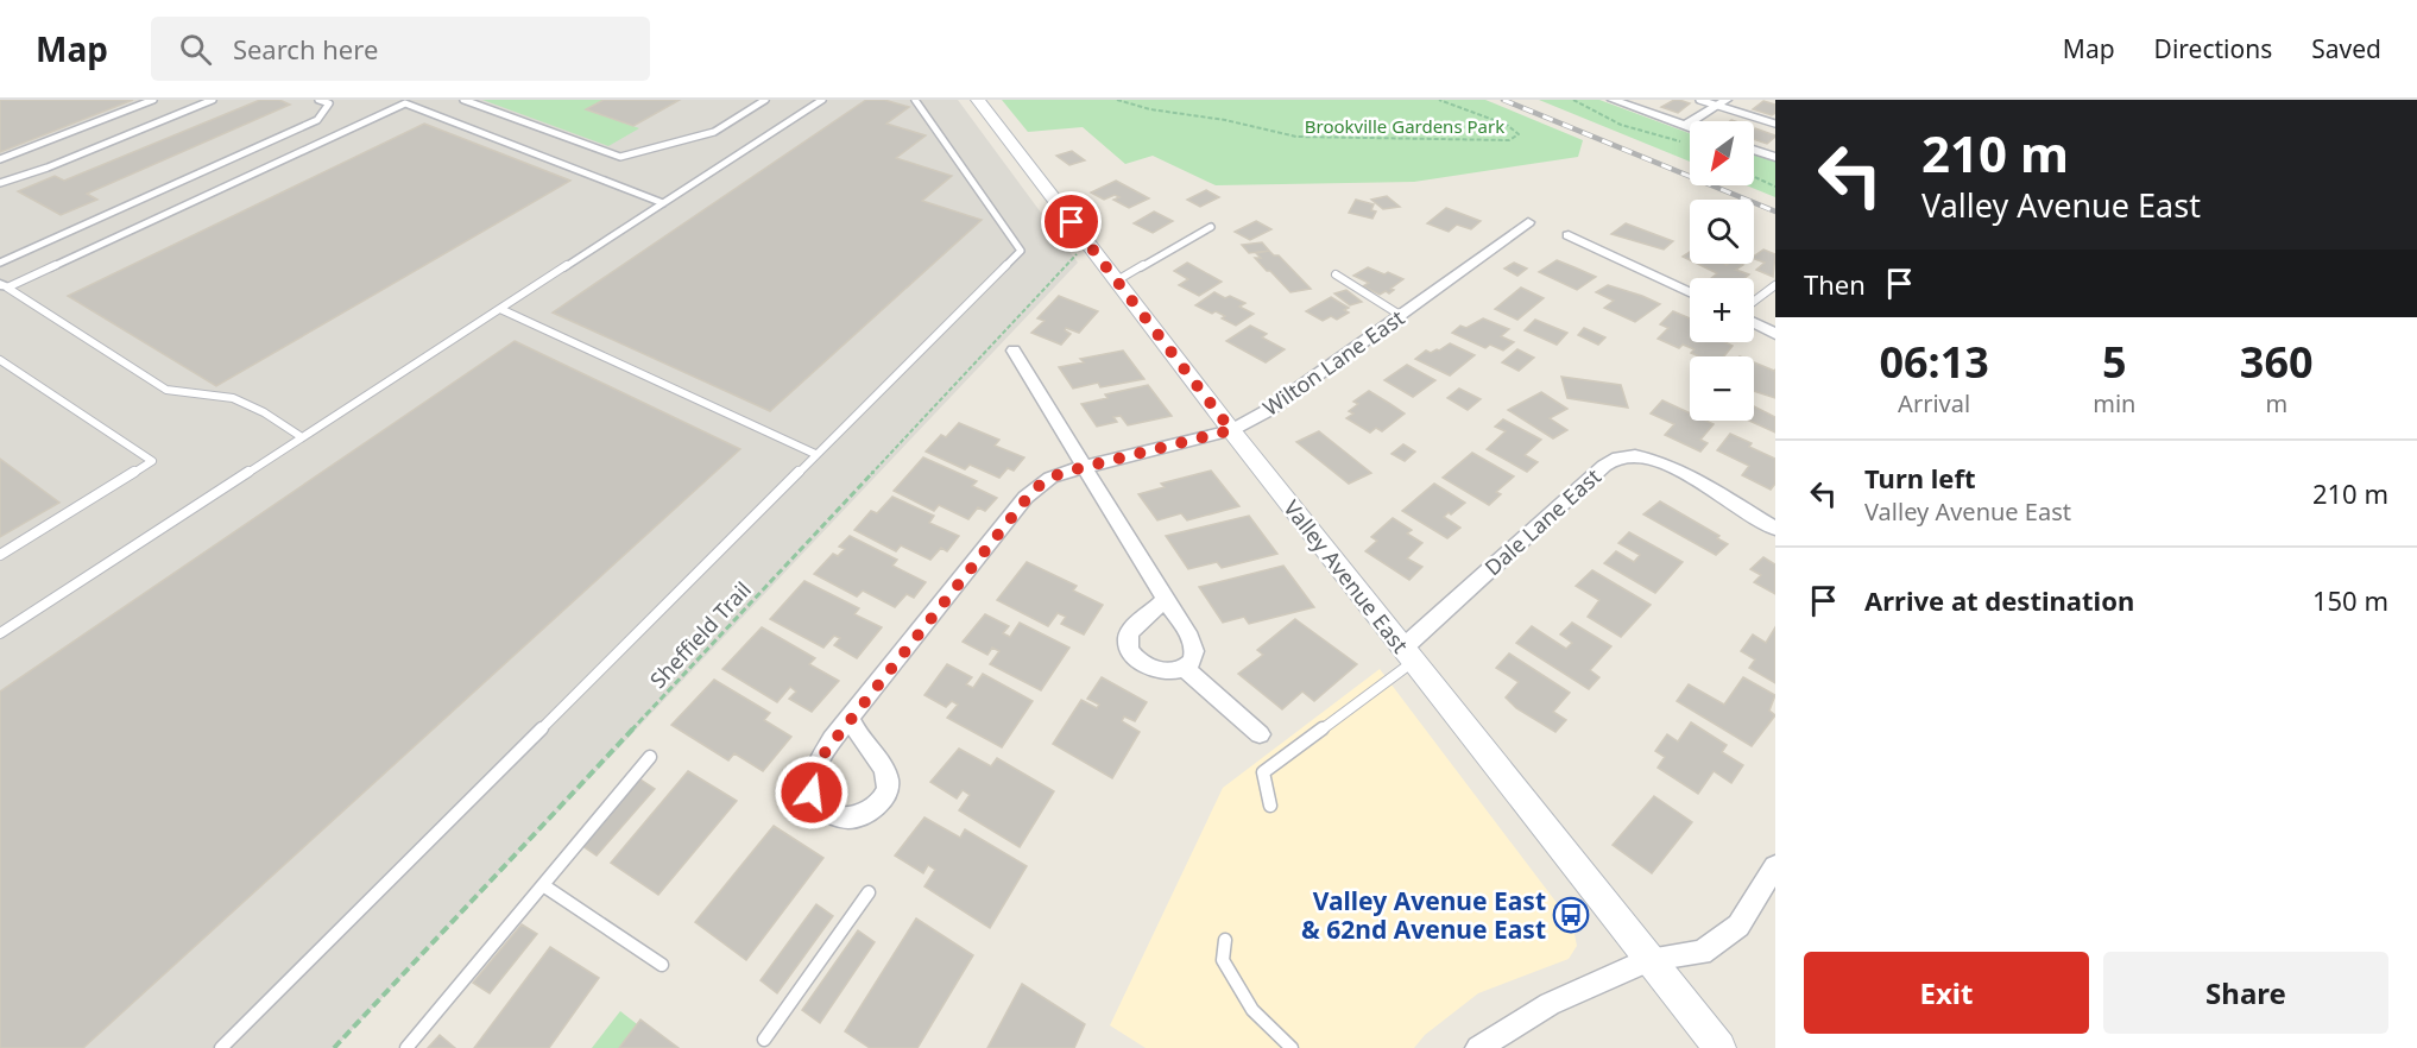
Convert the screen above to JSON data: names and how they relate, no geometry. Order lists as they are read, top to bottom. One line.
{"streets":{"main road":["Valley Avenue East"],"street":["Wilton Lane East","Dale Lane East"],"path":["Sheffield Trail"]},"crossings":[["Wilton Lane East","Valley Avenue East"],["Dale Lane East","Valley Avenue East"],["Valley Avenue East","Sheffield Trail"]],"parks":["Brookville Gardens Park"],"places":{"bus stop":["Valley Avenue East & 62nd Avenue East"]},"north":"bottom left","page":{"header":"Map","search":"Search here","nav":["Map","Directions","Saved"],"turn":["210 m","Valley Avenue East"],"map_buttons":["+","−"],"then":"Then","eta":["06:13","Arrival","5","min","360","m"],"list":[{"name":"Turn left","note":"Valley Avenue East","value":"210 m"},{"name":"Arrive at destination","value":"150 m"}],"buttons":["Exit","Share"]}}
